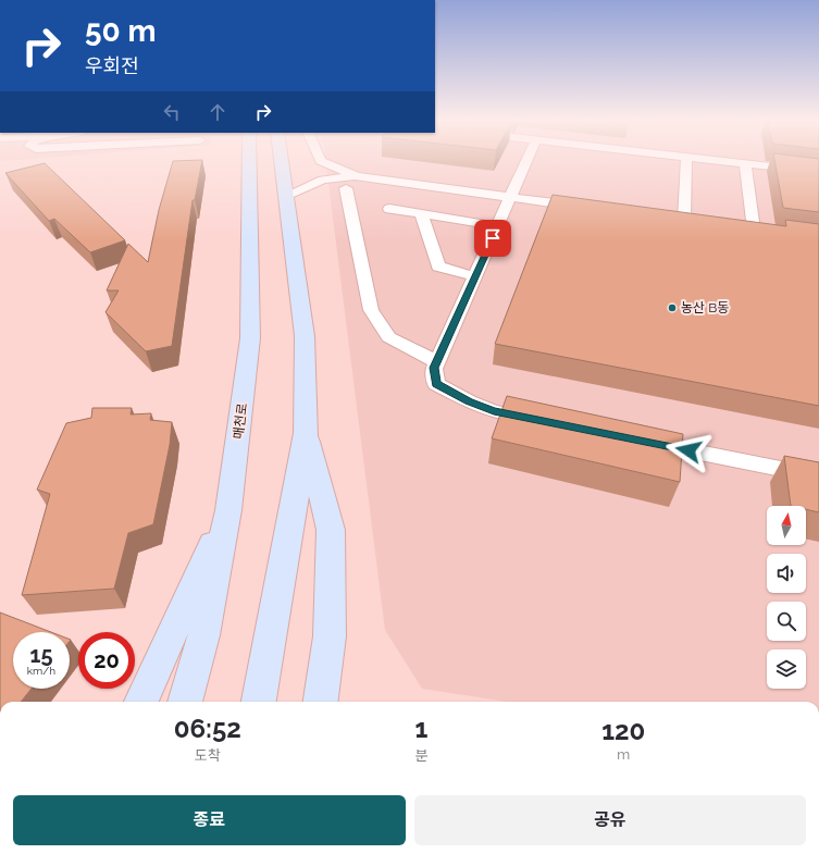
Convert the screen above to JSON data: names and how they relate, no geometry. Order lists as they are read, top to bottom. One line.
{"streets":{"main road":["매천로"]},"places":["농산 B동"],"north":"top","page":{"turn":["50 m","우회전"],"speed":"15 km/h","limit":"20","eta":["06:52","도착","1","분","120","m"],"buttons":["종료","공유"]}}
